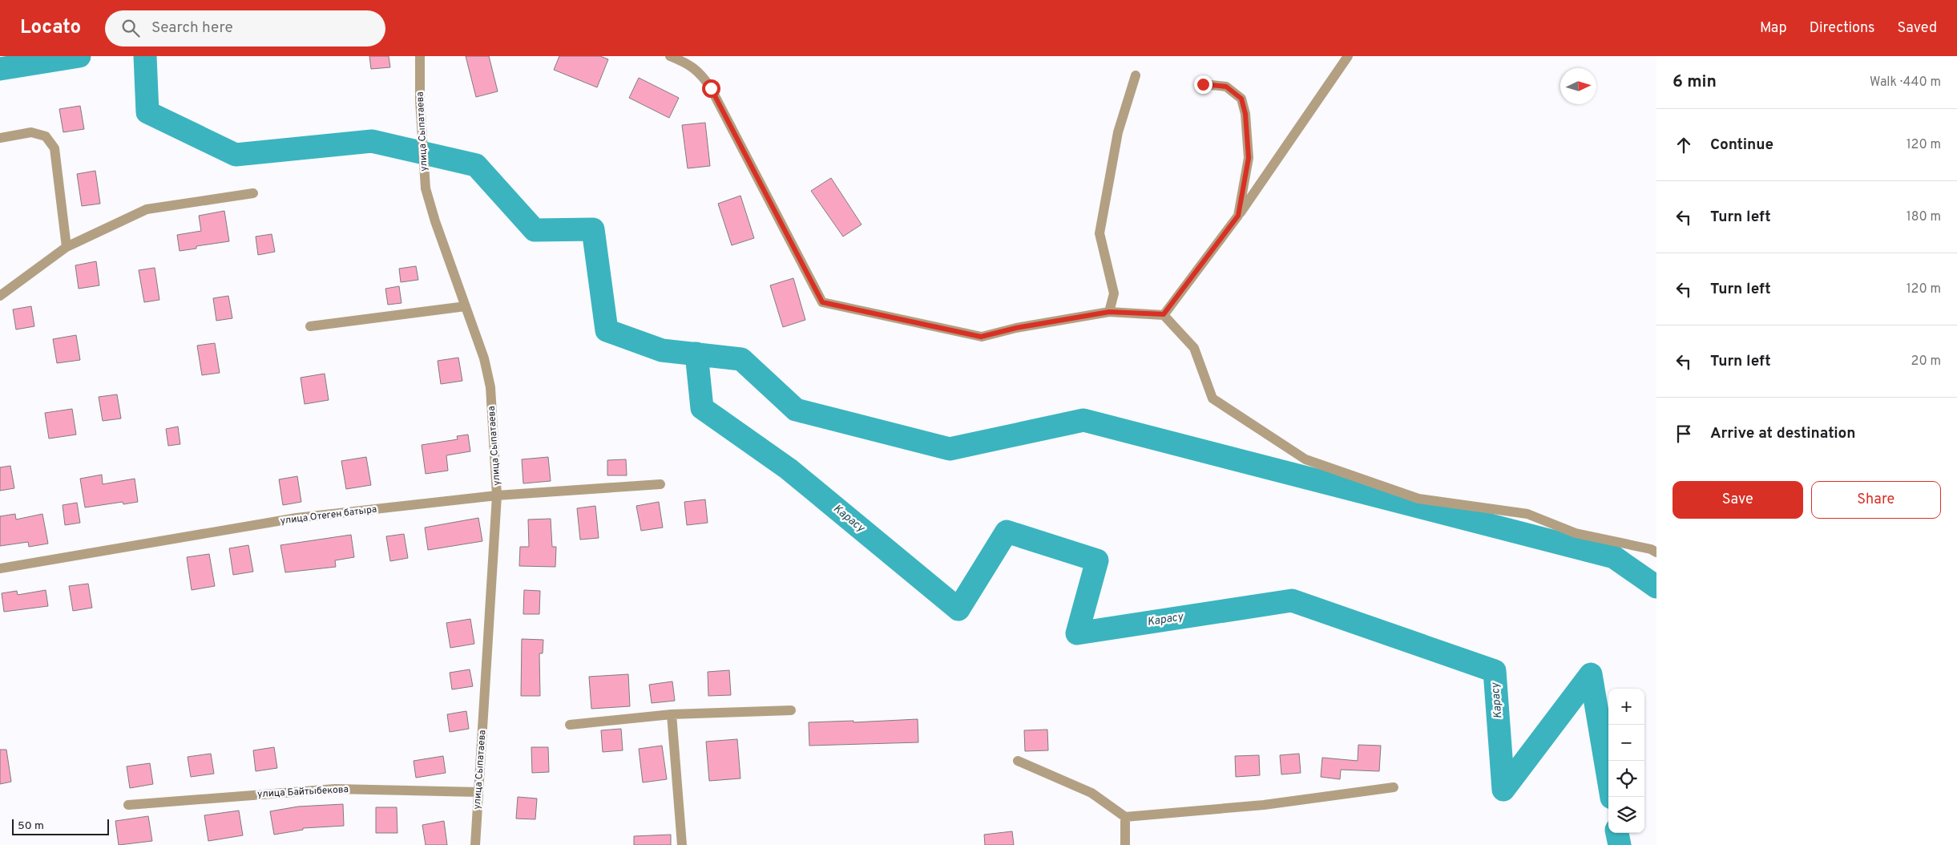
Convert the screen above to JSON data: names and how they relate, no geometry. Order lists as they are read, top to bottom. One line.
{"streets":{"street":["улица Сыпатаева","улица Отеген батыра","улица Байтыбекова"]},"crossings":[["улица Сыпатаева","улица Отеген батыра"],["улица Сыпатаева","улица Байтыбекова"]],"water":["Карасу"],"scale_bar":"50 m","north":"right","page":{"header":"Locato","search":"Search here","nav":["Map","Directions","Saved"],"heading":["6 min","Walk · 440 m"],"list":[["Continue","120 m"],["Turn left","180 m"],["Turn left","120 m"],["Turn left","20 m"],"Arrive at destination"],"buttons":["Save","Share"],"map_buttons":["+","−"],"scale":"50 m"}}
